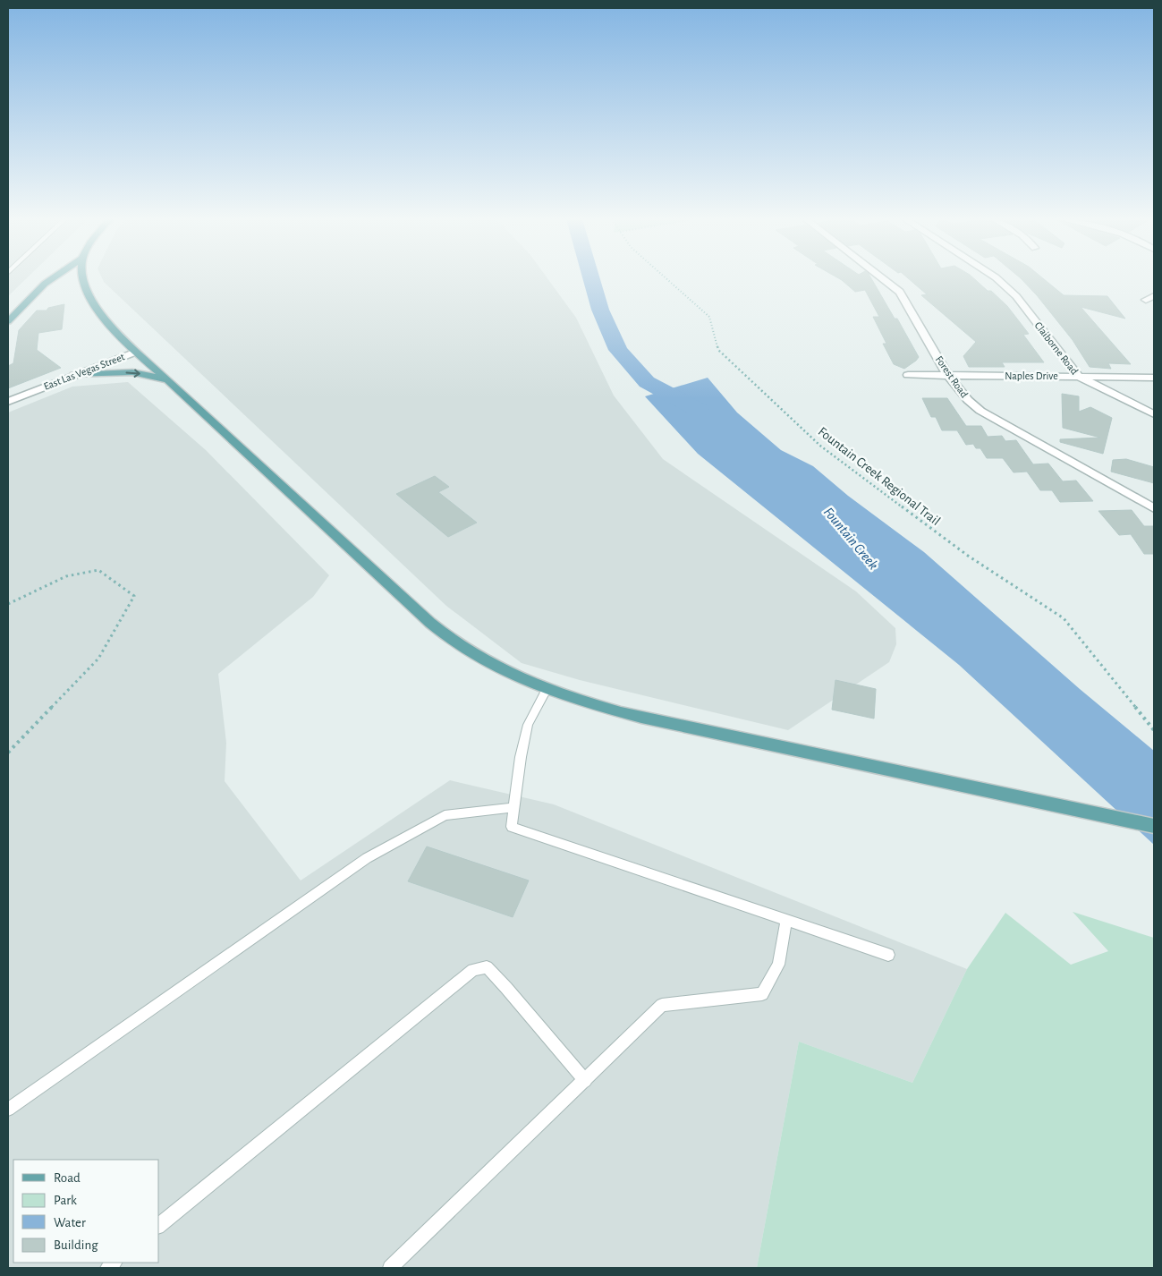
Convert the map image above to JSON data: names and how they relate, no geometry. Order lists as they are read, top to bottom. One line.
{"streets":{"main road":["East Las Vegas Street"],"street":["Claiborne Road","Naples Drive","Forest Road"],"path":["Fountain Creek Regional Trail"]},"crossings":[["Claiborne Road","Naples Drive"],["Naples Drive","Forest Road"]],"water":["Fountain Creek"],"legend":["Road","Park","Water","Building"]}
